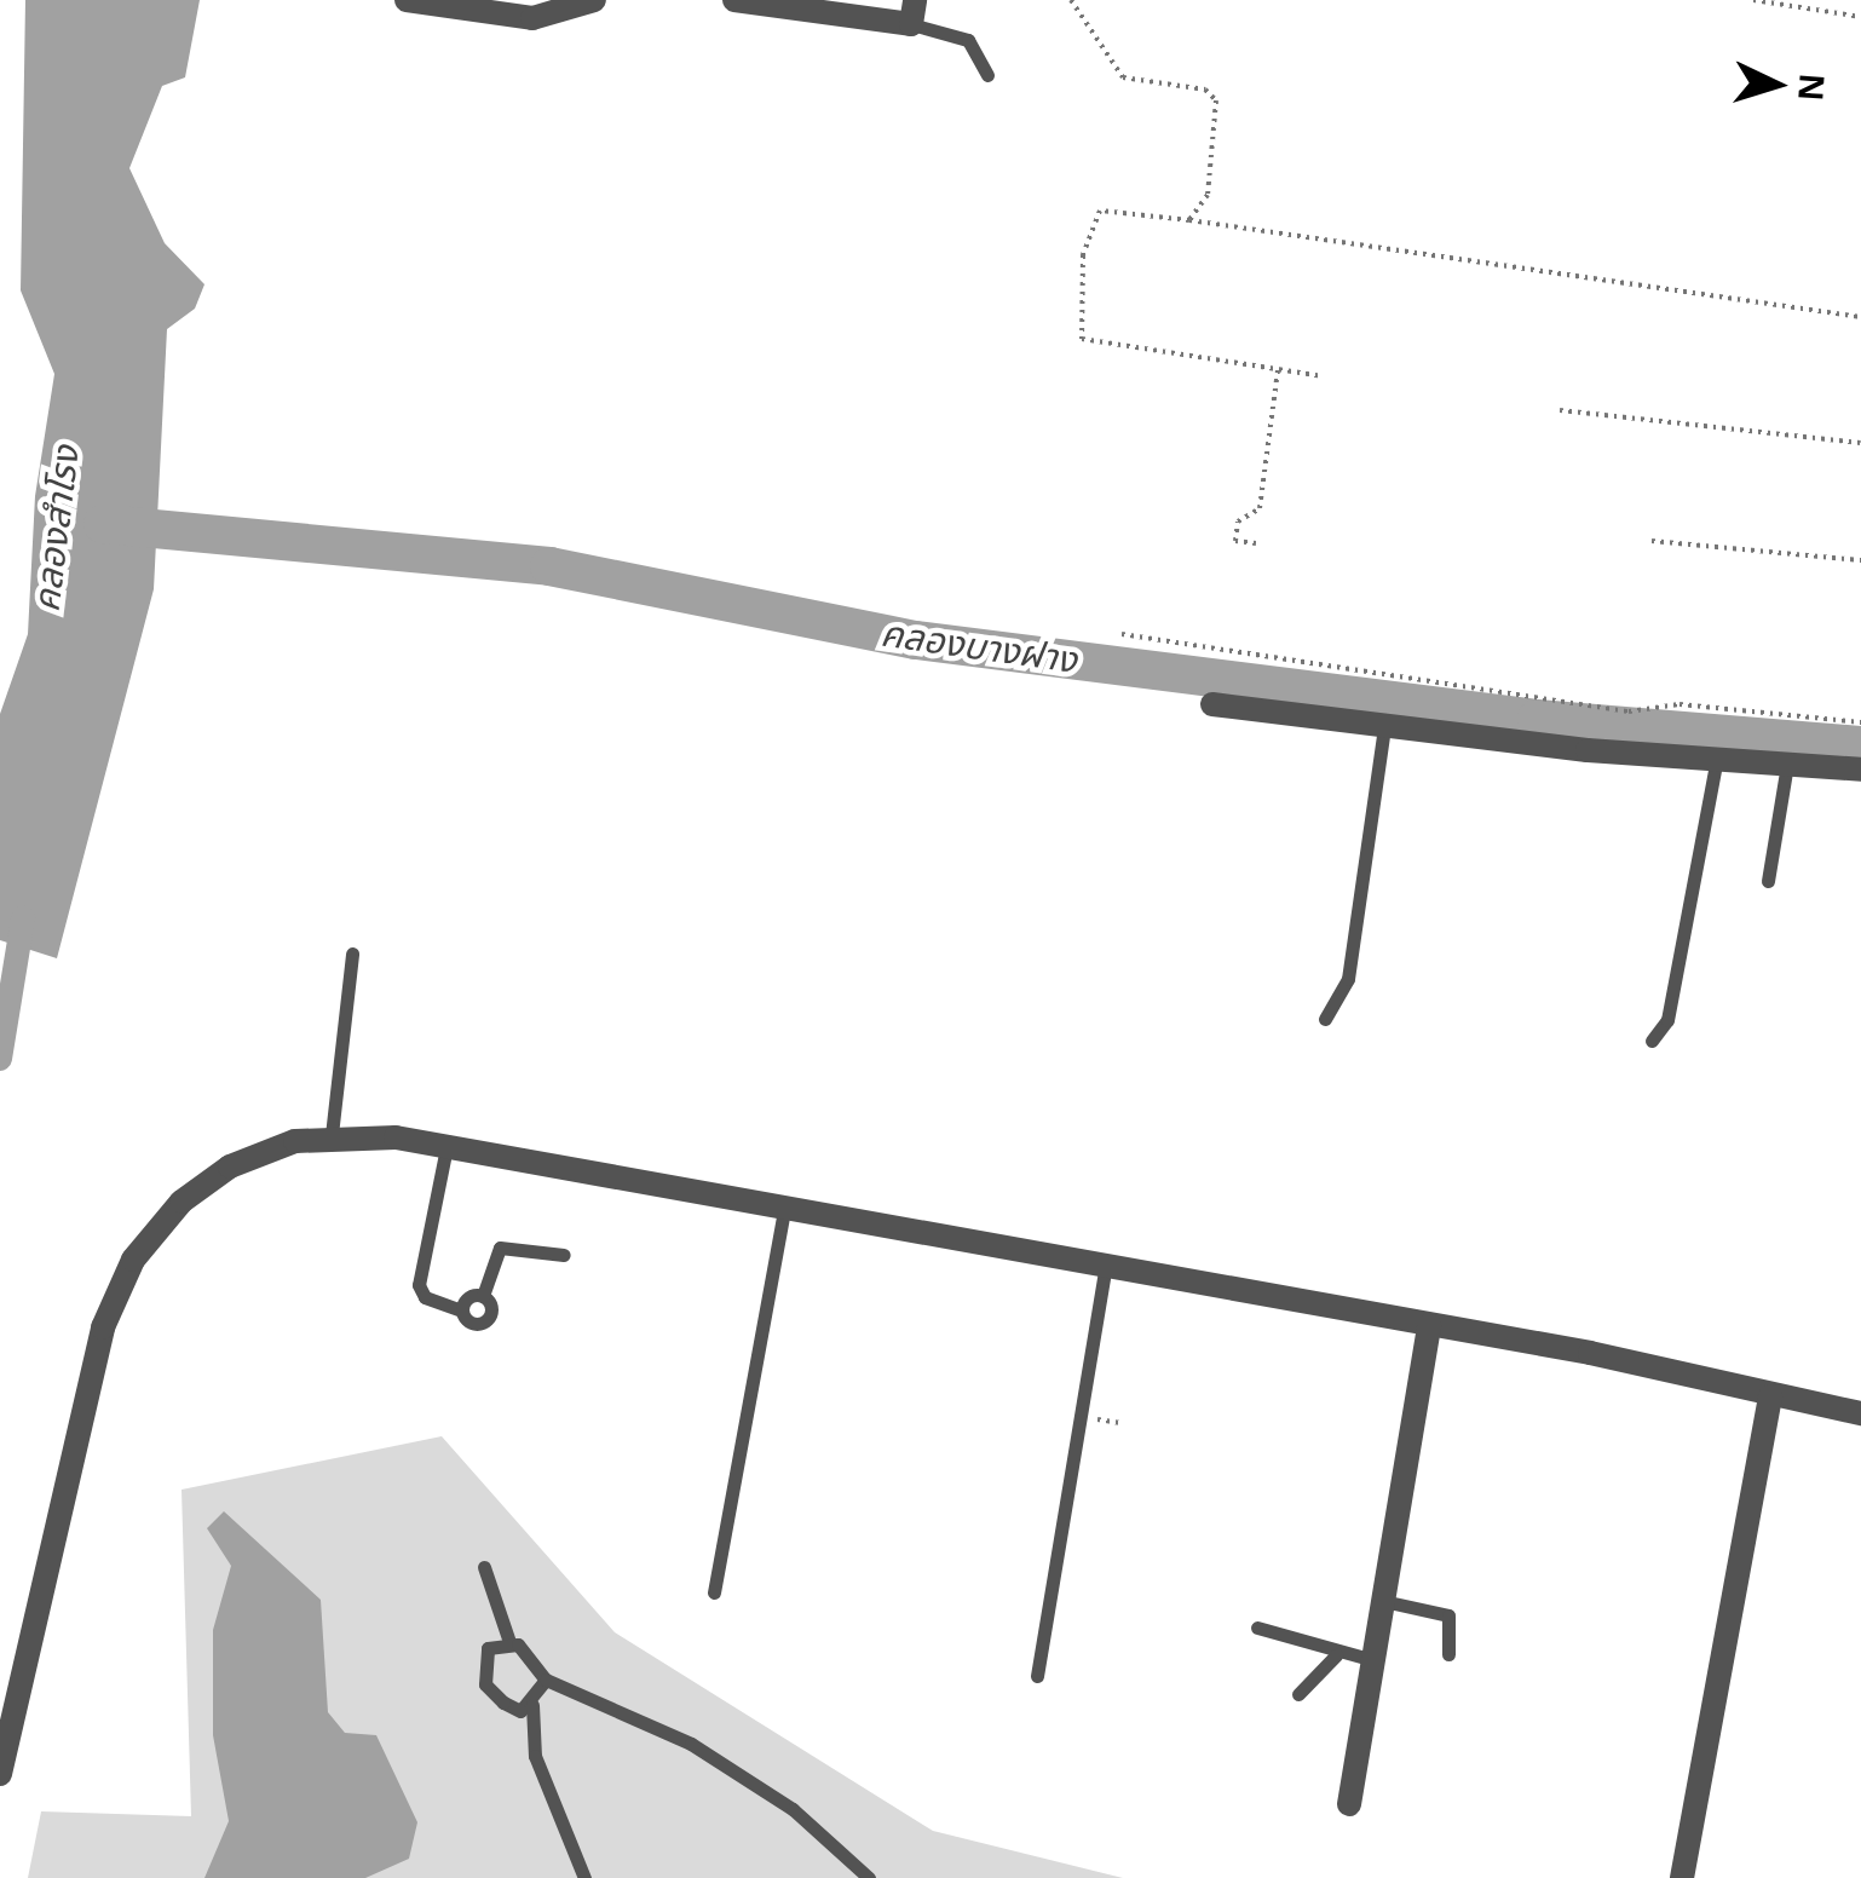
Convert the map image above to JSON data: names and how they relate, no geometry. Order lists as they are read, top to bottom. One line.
{"water":["คลองสำโรง","คลองบางฝาง"],"north":"right"}
